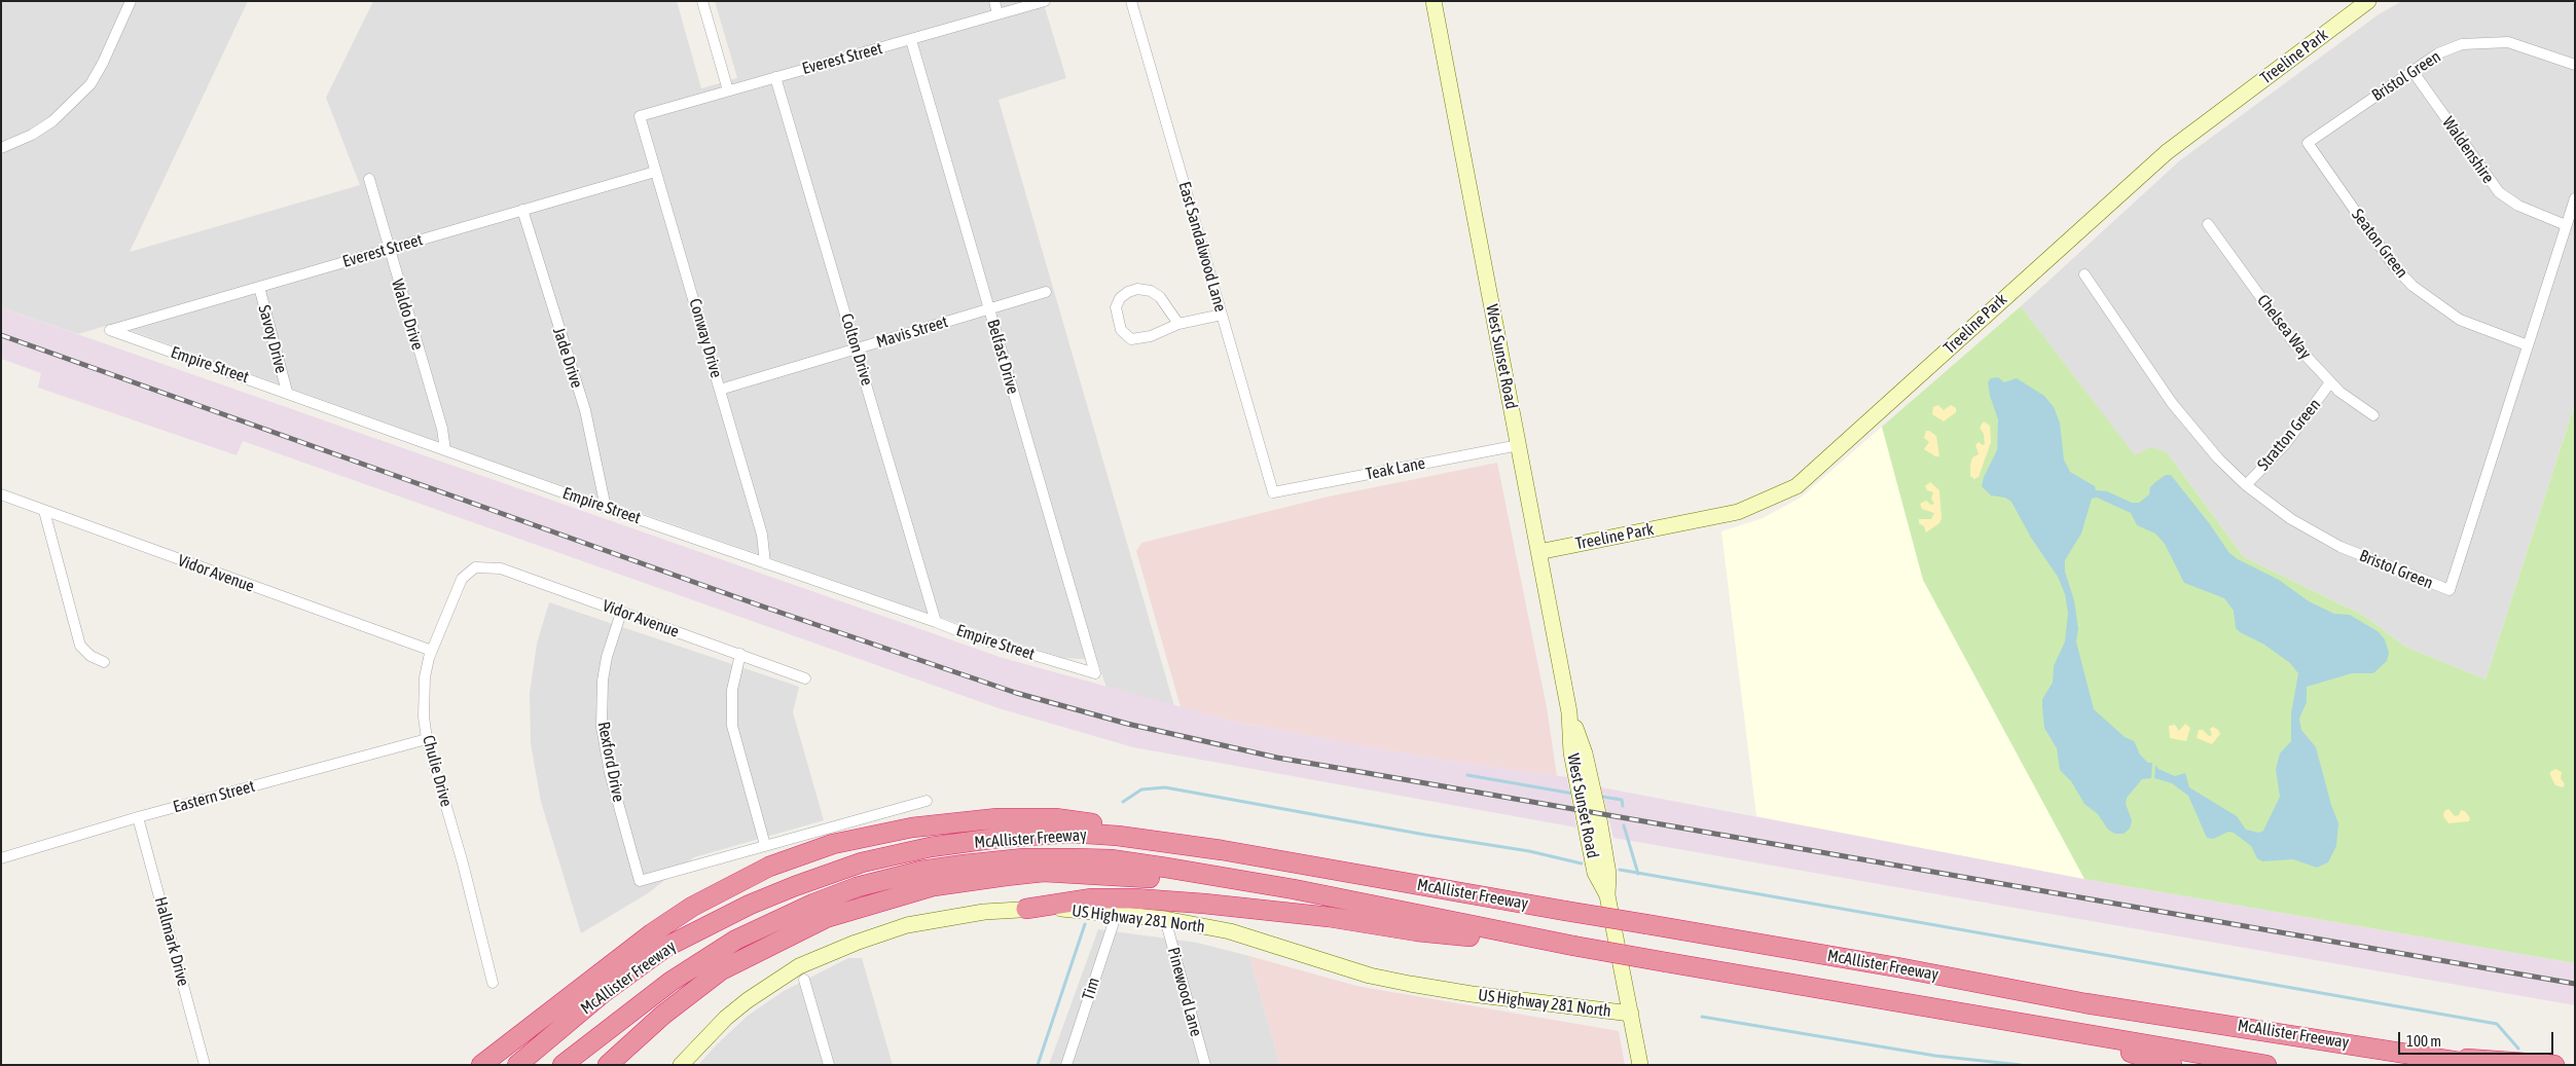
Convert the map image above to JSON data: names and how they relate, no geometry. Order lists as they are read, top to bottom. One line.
{"streets":{"highway":["McAllister Freeway"],"main road":["Treeline Park","West Sunset Road","US Highway 281 North"],"street":["Everest Street","Bristol Green","Waldenshire","Seaton Green","East Sandalwood Lane","Waldo Drive","Chelsea Way","Mavis Street","Conway Drive","Savoy Drive","Colton Drive","Belfast Drive","Jade Drive","Empire Street","Stratton Green","Teak Lane","Vidor Avenue","Rexford Drive","Chulie Drive","Eastern Street","Hallmark Drive","Tim","Pinewood Lane"]},"crossings":[["Treeline Park","West Sunset Road"],["Everest Street","Waldo Drive"],["Everest Street","Conway Drive"],["Everest Street","Savoy Drive"],["Everest Street","Colton Drive"],["Everest Street","Belfast Drive"],["Everest Street","Jade Drive"],["Everest Street","Empire Street"],["Bristol Green","Waldenshire"],["Bristol Green","Seaton Green"],["Bristol Green","Stratton Green"],["East Sandalwood Lane","Teak Lane"],["Waldo Drive","Empire Street"],["Chelsea Way","Stratton Green"],["Mavis Street","Conway Drive"],["Mavis Street","Colton Drive"],["Mavis Street","Belfast Drive"],["Conway Drive","Empire Street"],["Savoy Drive","Empire Street"],["Colton Drive","Empire Street"],["Belfast Drive","Empire Street"],["West Sunset Road","Teak Lane"],["West Sunset Road","US Highway 281 North"],["Jade Drive","Empire Street"],["Vidor Avenue","Rexford Drive"],["Vidor Avenue","Chulie Drive"],["Chulie Drive","Eastern Street"],["Eastern Street","Hallmark Drive"],["US Highway 281 North","Tim"],["US Highway 281 North","Pinewood Lane"]],"scale_bar":"100 m"}
